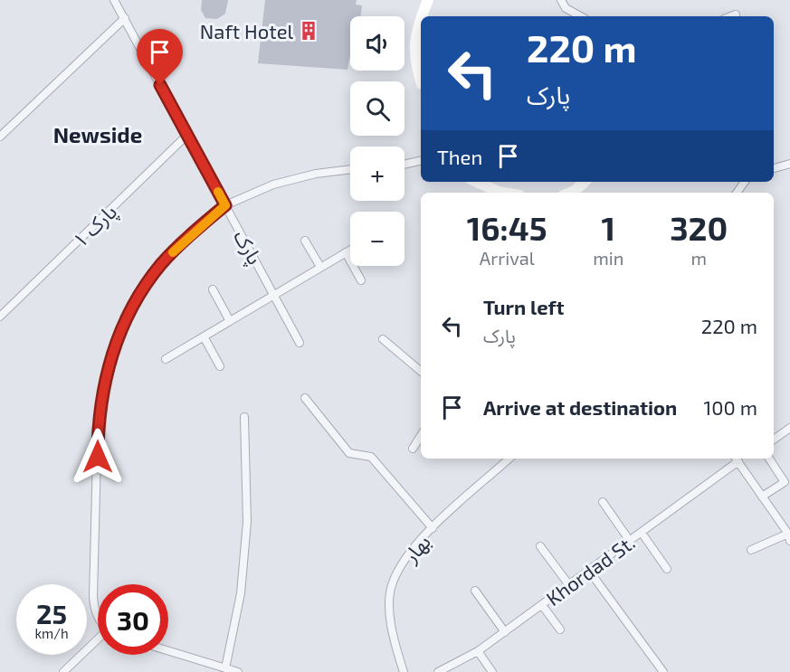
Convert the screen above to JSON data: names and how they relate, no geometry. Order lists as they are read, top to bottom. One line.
{"streets":{"street":["پارک ۱","پارک","بهار","Khordad St."]},"crossings":[["پارک ۱","پارک"]],"districts":["Newside"],"places":{"building":["Naft Hotel"]},"page":{"map_buttons":["+","−"],"turn":["220 m","پارک"],"then":"Then","eta":["16:45","Arrival","1","min","320","m"],"list":[{"name":"Turn left","note":"پارک","value":"220 m"},{"name":"Arrive at destination","value":"100 m"}],"speed":"25 km/h","limit":"30"}}
